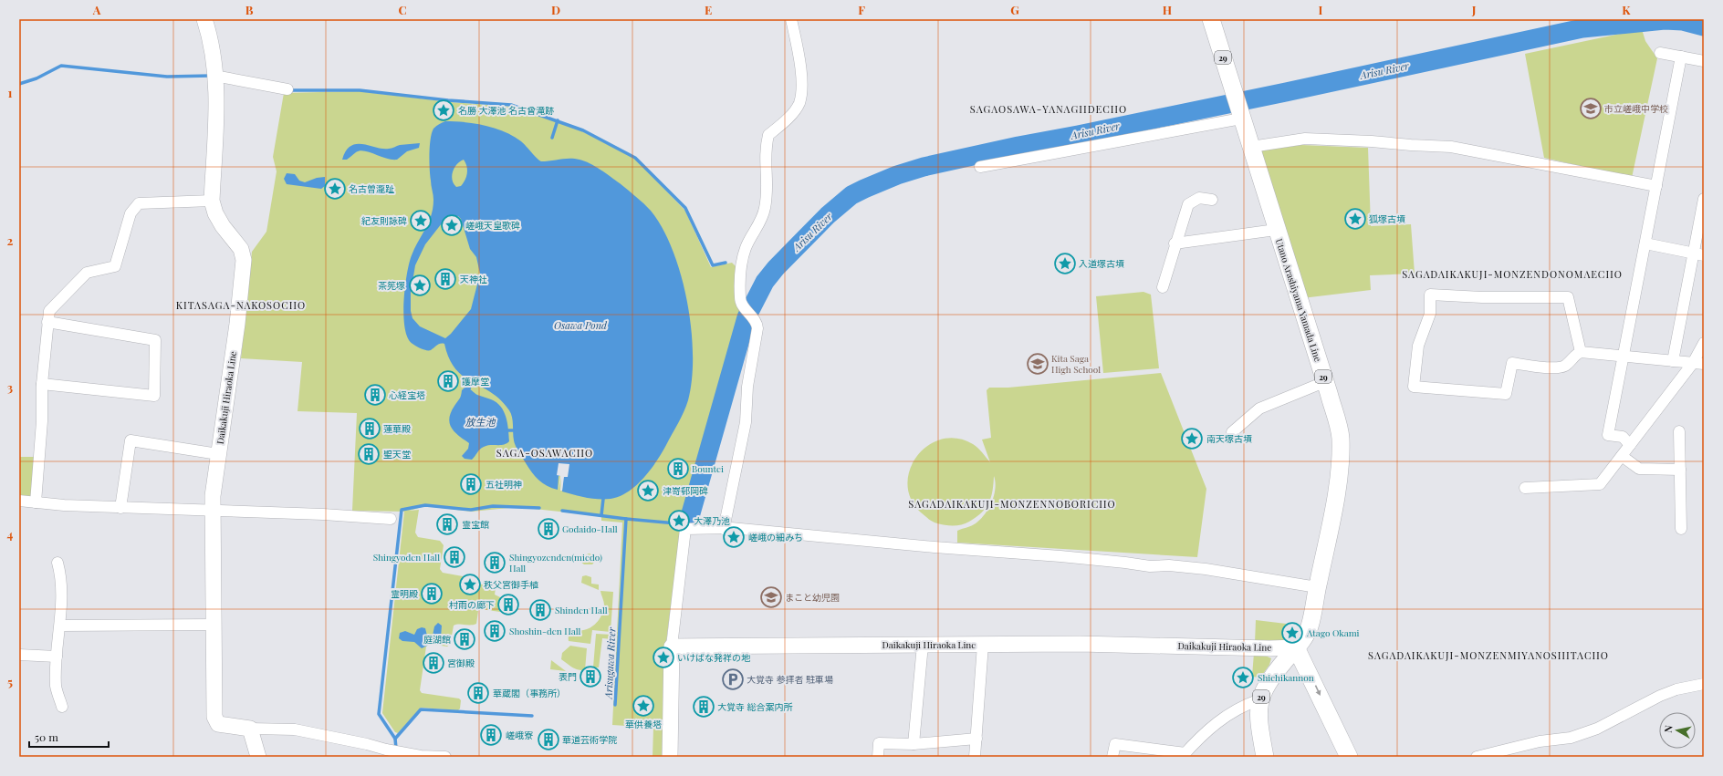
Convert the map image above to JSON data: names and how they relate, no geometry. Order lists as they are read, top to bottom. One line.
{"streets":{"main road":["29","Utano Arashiyama Yamada Line","Daikakuji Hiraoka Line"]},"crossings":[["Utano Arashiyama Yamada Line","Daikakuji Hiraoka Line"]],"districts":["SAGAOSAWA-YANAGIIDECHO","SAGADAIKAKUJI-MONZENDONOMAECHO","KITASAGA-NAKOSOCHO","SAGA-OSAWACHO","SAGADAIKAKUJI-MONZENNOBORICHO","SAGADAIKAKUJI-MONZENMIYANOSHITACHO"],"water":["Arisu River","Osawa Pond","放生池","Arisugawa River"],"places":{"school or university":["市立嵯峨中学校","Kita Saga High School","まこと幼児園"],"place":["名勝 大澤池 名古曾滝跡","名古曽瀧趾","狐塚古墳","紀友則詠碑","嵯峨天皇歌碑","入道塚古墳","茶筅塚","南天塚古墳","津嵜邨岡碑","大澤乃池","嵯峨の細みち","秩父宮御手植","Atago Okami","いけばな発祥の地","Shichikannon","華供養塔"],"building":["天神社","護摩堂","心経宝塔","蓮華殿","聖天堂","Bountei","五社明神","霊宝館","Godaido-Hall","Shingyoden Hall","Shingyozenden(miedo) Hall","霊明殿","村雨の廊下","Shinden Hall","Shoshin-den Hall","庭湖館","宮御殿","表門","華蔵閣（事務所）","大覚寺 総合案内所","嵯峨寮","華道芸術学院"],"parking":["大覚寺 参拝者 駐車場"]},"scale_bar":"50 m","north":"left","grid":{"columns":["A","B","C","D","E","F","G","H","I","J","K"],"rows":["1","2","3","4","5"]}}
